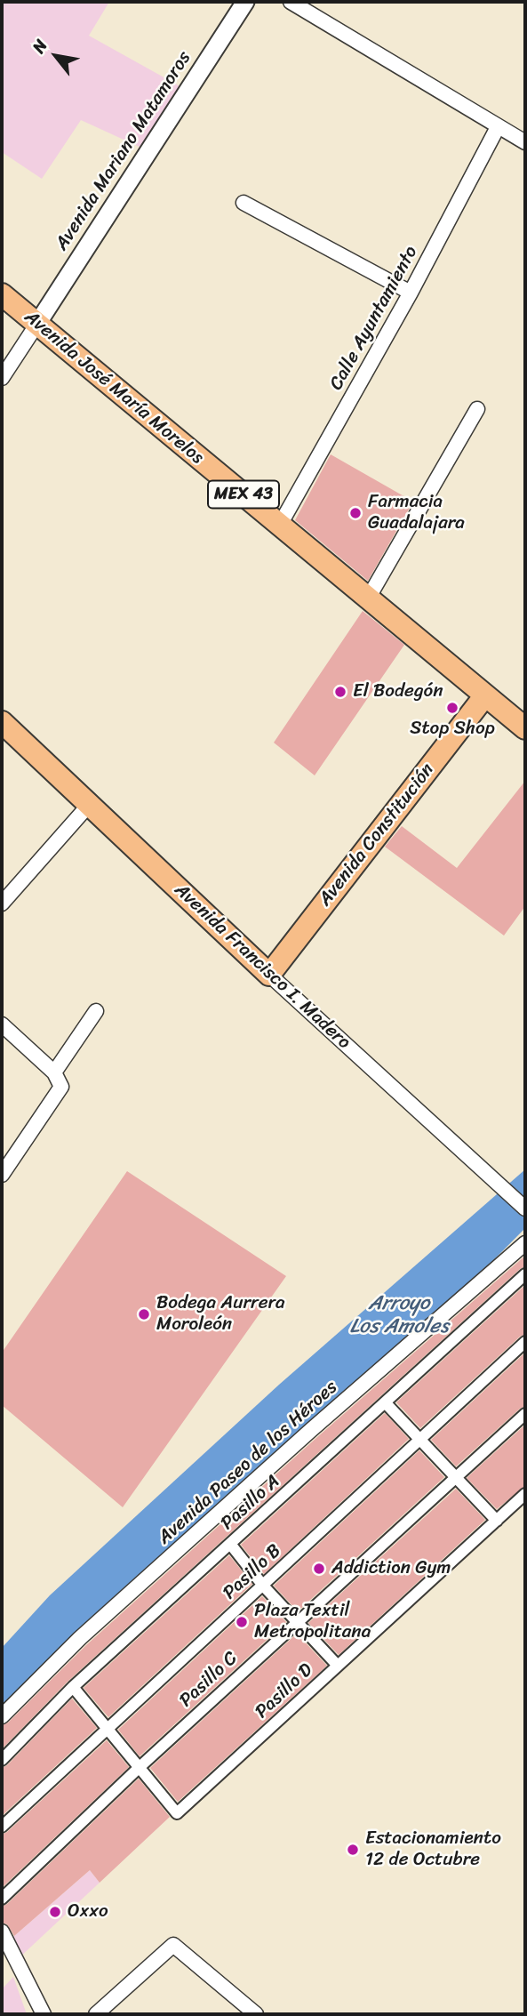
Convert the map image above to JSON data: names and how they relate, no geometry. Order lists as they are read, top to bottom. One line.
{"streets":{"main road":["Avenida José María Morelos","MEX 43","Avenida Constitución","Avenida Francisco I. Madero"],"street":["Avenida Mariano Matamoros","Calle Ayuntamiento","Avenida Paseo de los Héroes","Pasillo A","Pasillo B","Pasillo C","Pasillo D"]},"crossings":[["Avenida Mariano Matamoros","Avenida José María Morelos"],["Calle Ayuntamiento","Avenida José María Morelos"],["Avenida José María Morelos","MEX 43"],["Avenida José María Morelos","Avenida Constitución"],["MEX 43","Avenida Constitución"],["Avenida Constitución","Avenida Francisco I. Madero"],["Pasillo C","Pasillo D"]],"water":["Arroyo Los Amoles"],"places":["Farmacia Guadalajara","El Bodegón","Stop Shop","Bodega Aurrera Moroleón","Addiction Gym","Plaza Textil Metropolitana","Estacionamiento 12 de Octubre","Oxxo"],"north":"top left"}
